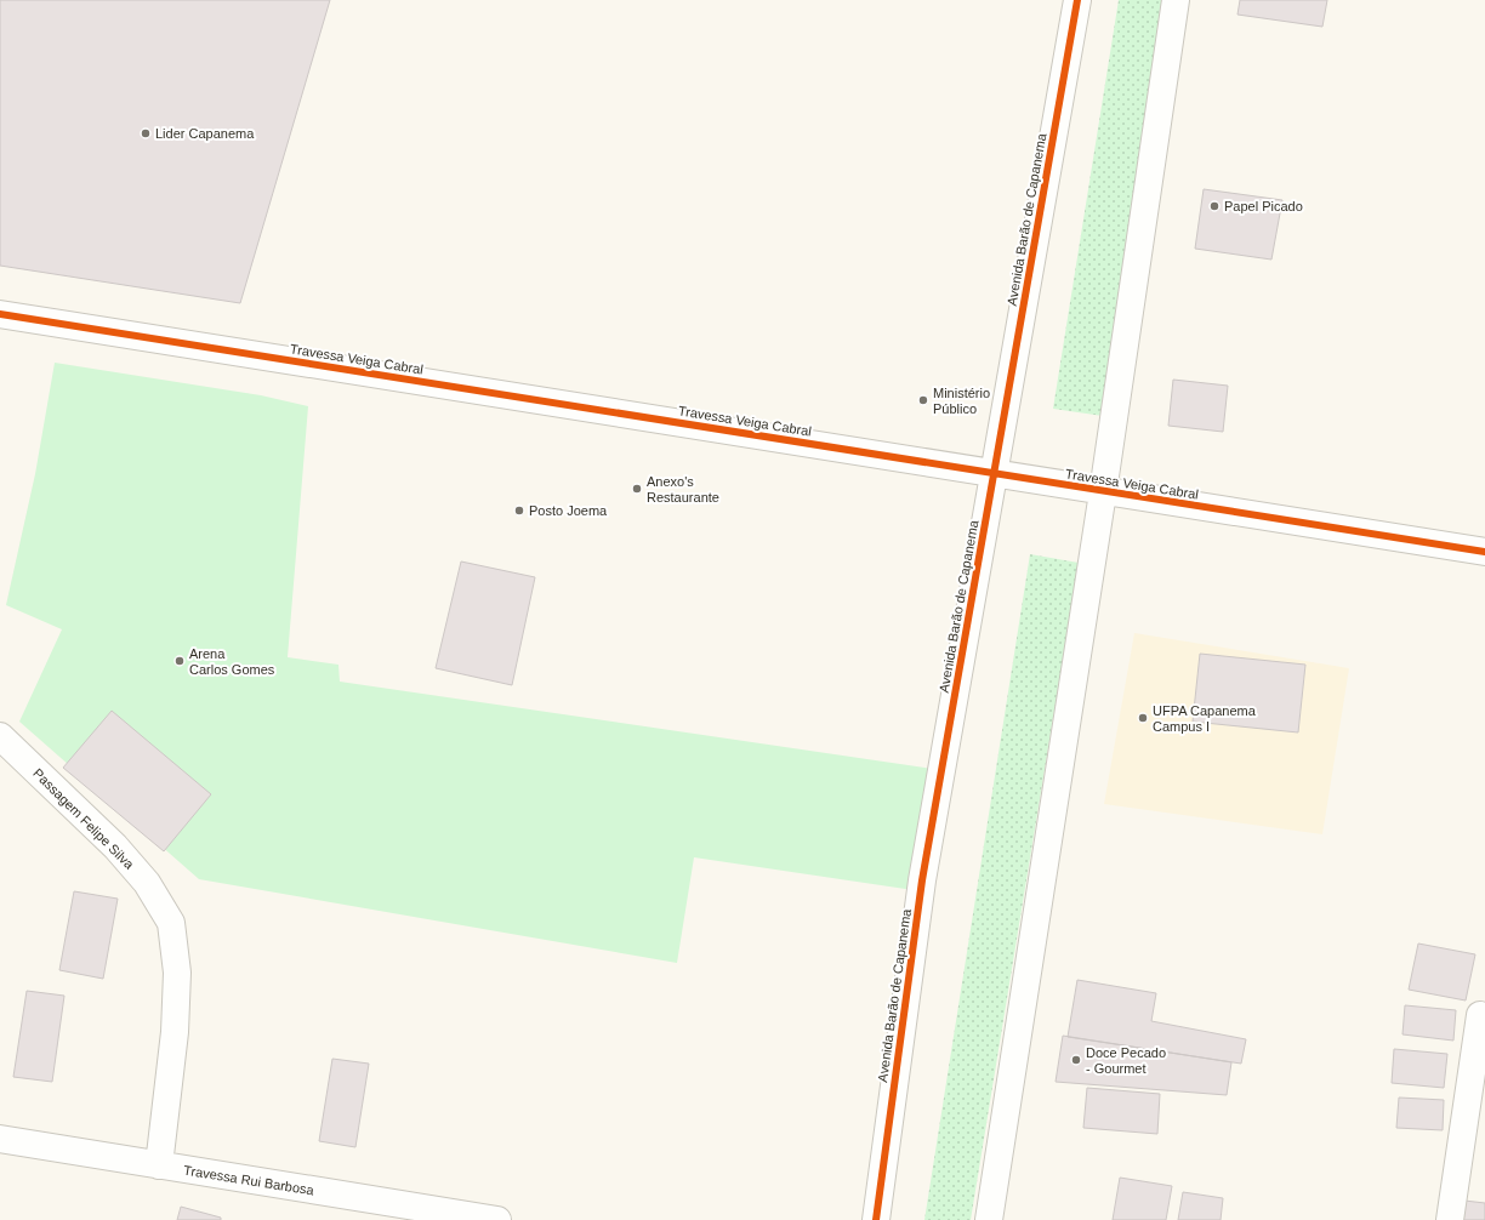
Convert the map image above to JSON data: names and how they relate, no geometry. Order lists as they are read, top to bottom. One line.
{"streets":{"street":["Avenida Barão de Capanema","Travessa Veiga Cabral","Passagem Felipe Silva","Travessa Rui Barbosa"]},"crossings":[["Avenida Barão de Capanema","Travessa Veiga Cabral"],["Passagem Felipe Silva","Travessa Rui Barbosa"]],"places":["Lider Capanema","Papel Picado","Ministério Público","Anexo's Restaurante","Posto Joema","Arena Carlos Gomes","UFPA Capanema Campus I","Doce Pecado - Gourmet"]}
